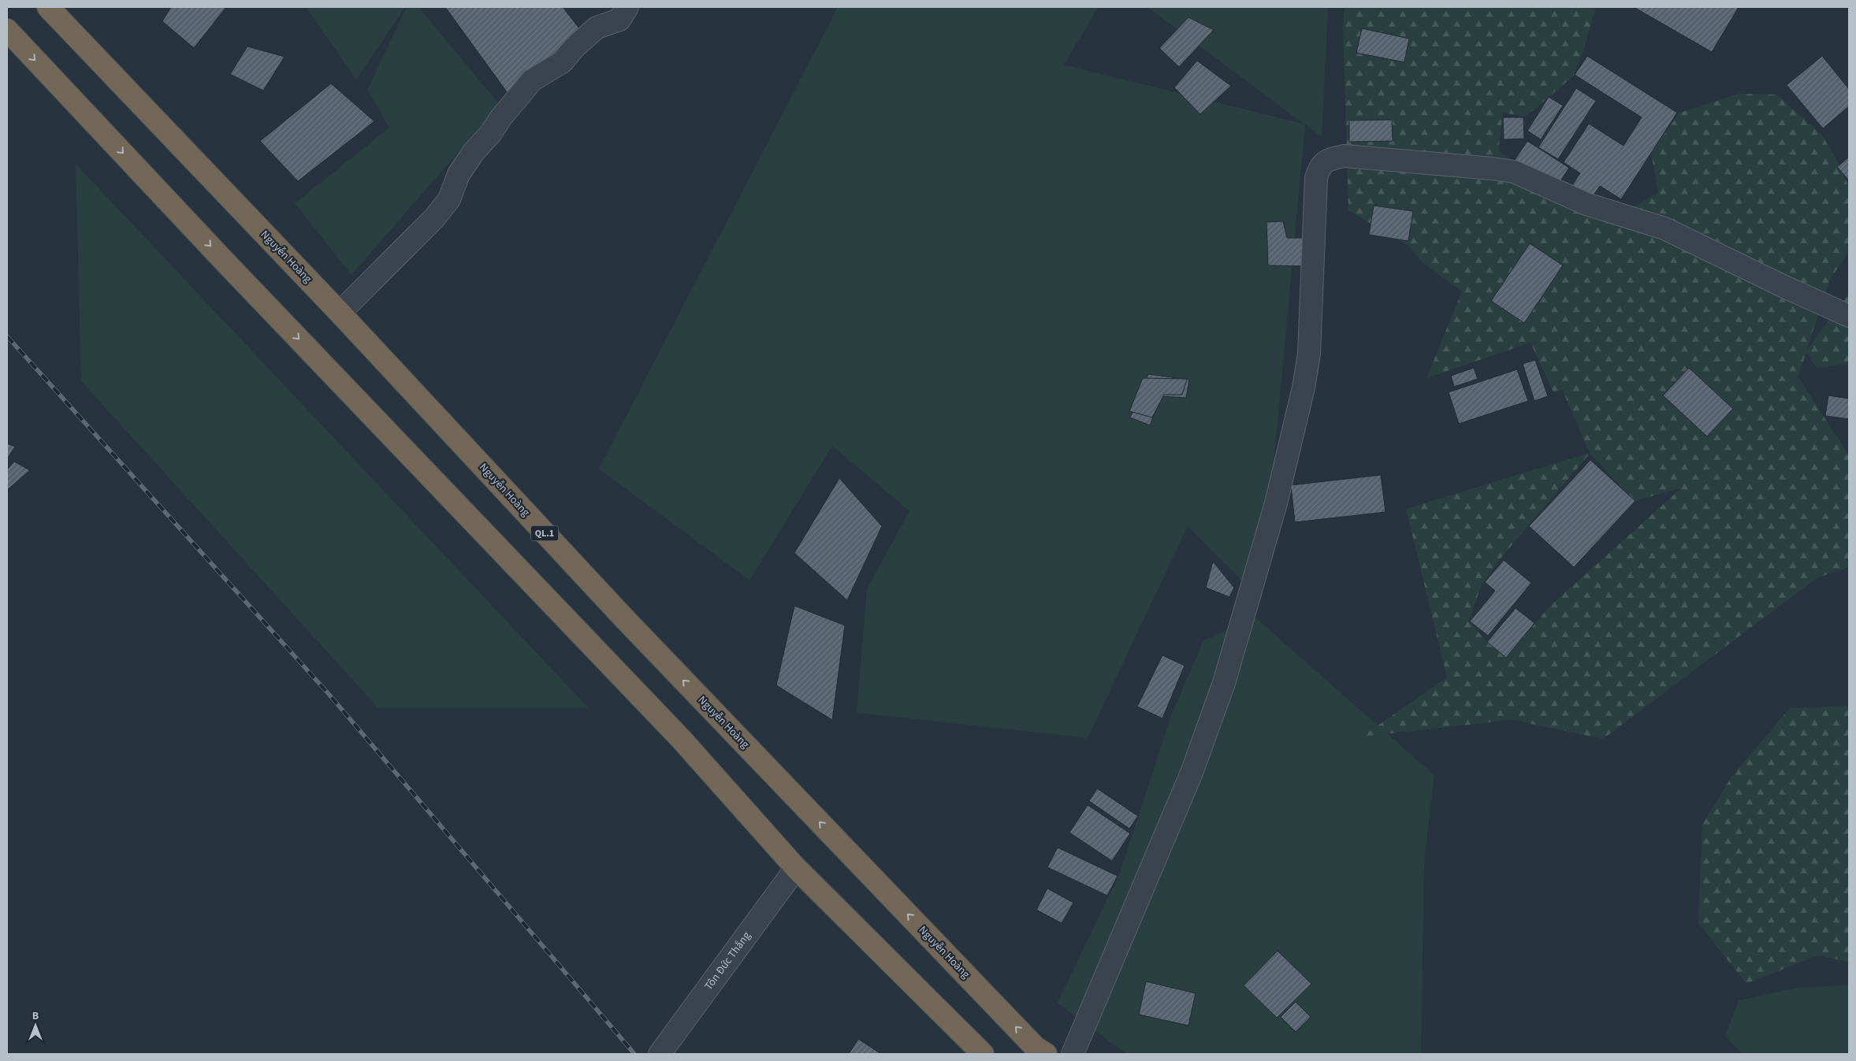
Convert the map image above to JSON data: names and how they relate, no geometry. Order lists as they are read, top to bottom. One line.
{"streets":{"highway":["Nguyễn Hoàng","QL.1"],"street":["Tôn Đức Thắng"]},"north":"top"}
